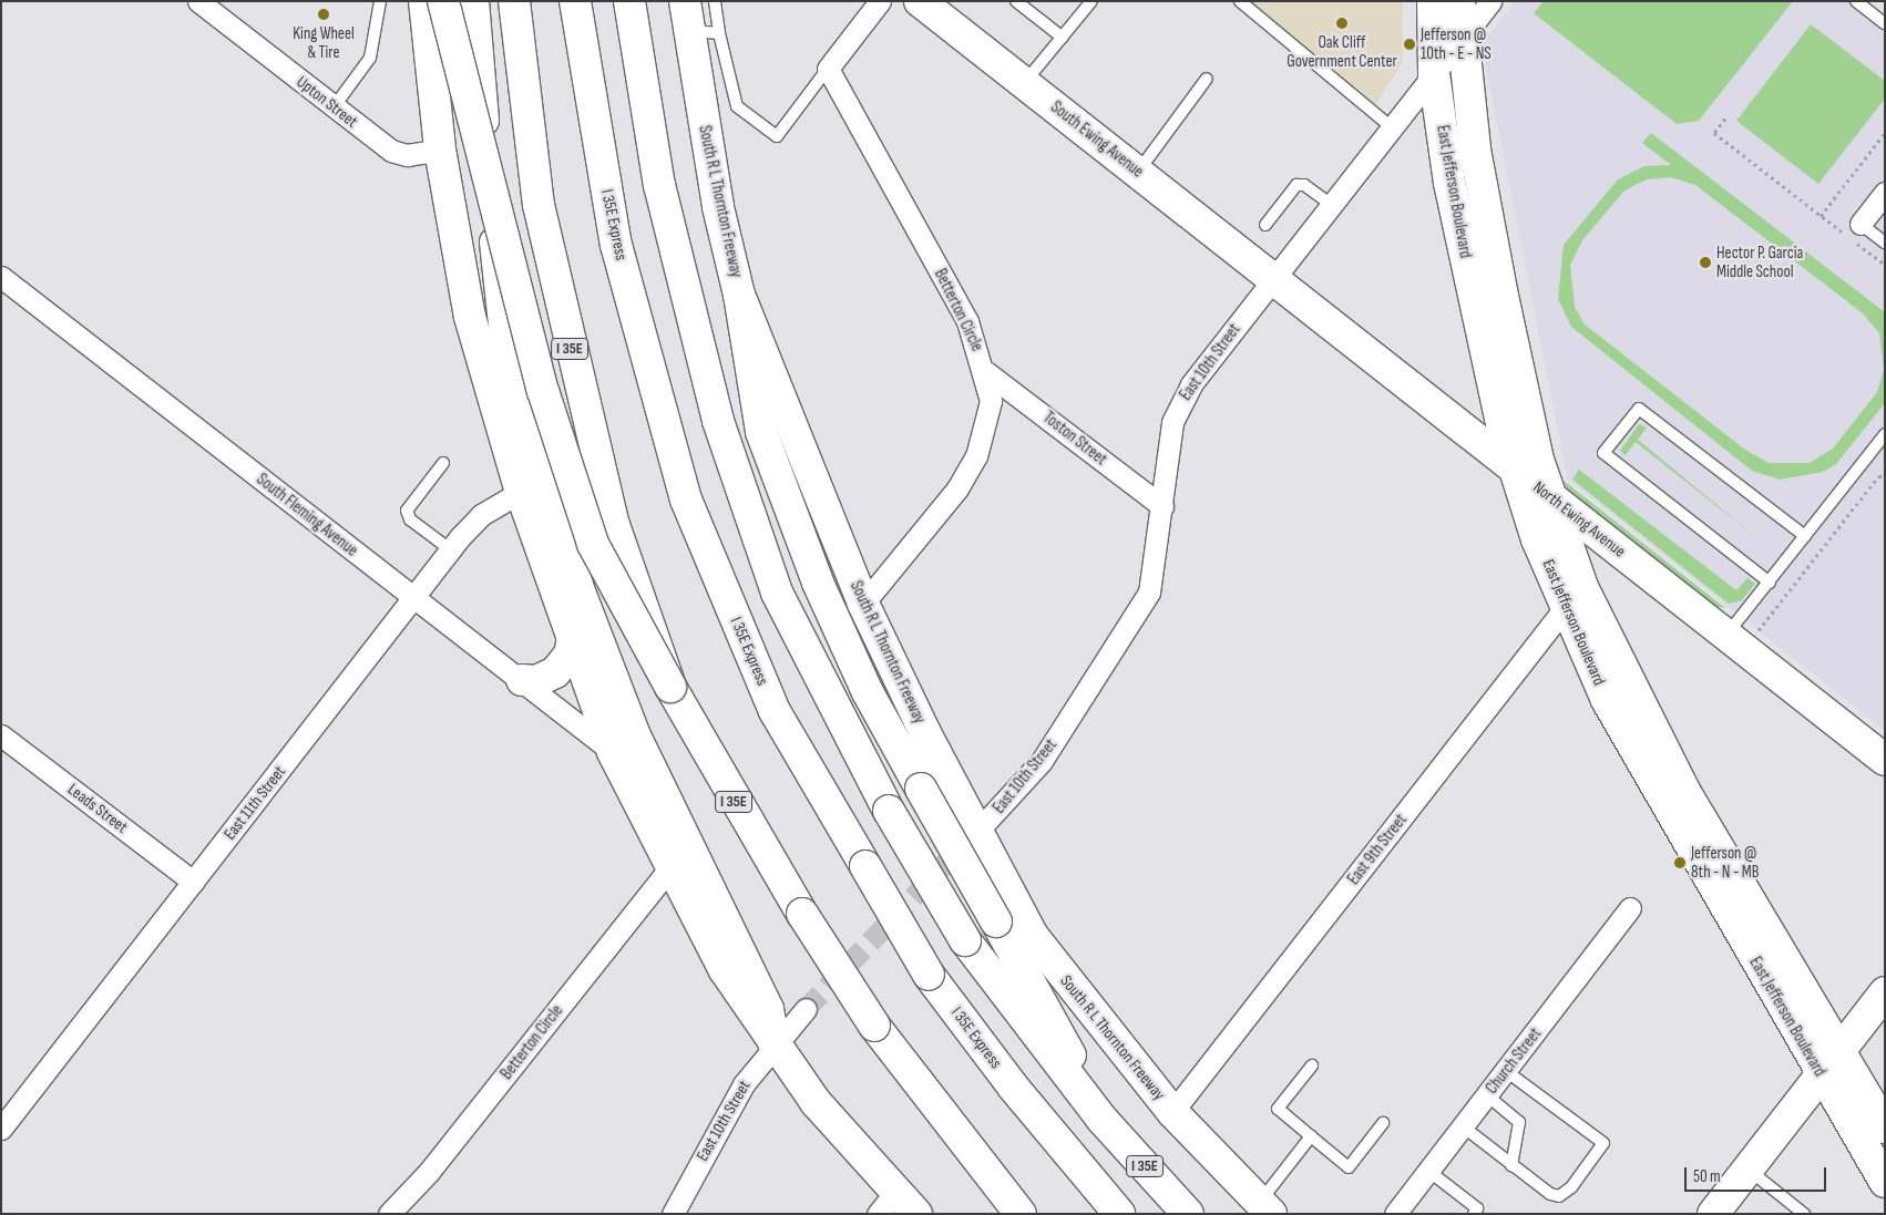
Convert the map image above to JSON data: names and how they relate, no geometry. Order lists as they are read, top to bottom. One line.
{"streets":{"main road":["South Ewing Avenue","East Jefferson Boulevard","South R L Thornton Freeway","I 35E Express","I 35E","North Ewing Avenue"],"street":["Upton Street","Betterton Circle","East 10th Street","Toston Street","South Fleming Avenue","East 11th Street","Leads Street","East 9th Street","Church Street"]},"crossings":[["South Ewing Avenue","East 10th Street"],["South Ewing Avenue","North Ewing Avenue"],["East Jefferson Boulevard","East 10th Street"],["East Jefferson Boulevard","North Ewing Avenue"],["East Jefferson Boulevard","East 9th Street"],["South R L Thornton Freeway","Betterton Circle"],["South R L Thornton Freeway","East 10th Street"],["South R L Thornton Freeway","East 9th Street"],["Betterton Circle","Toston Street"],["East 10th Street","Toston Street"],["East 10th Street","North Ewing Avenue"],["South Fleming Avenue","East 11th Street"],["East 11th Street","Leads Street"]],"places":["King Wheel & Tire","Oak Cliff Government Center","Jefferson @ 10th - E - NS","Hector P. Garcia Middle School","Jefferson @ 8th - N - MB"],"scale_bar":"50 m"}
